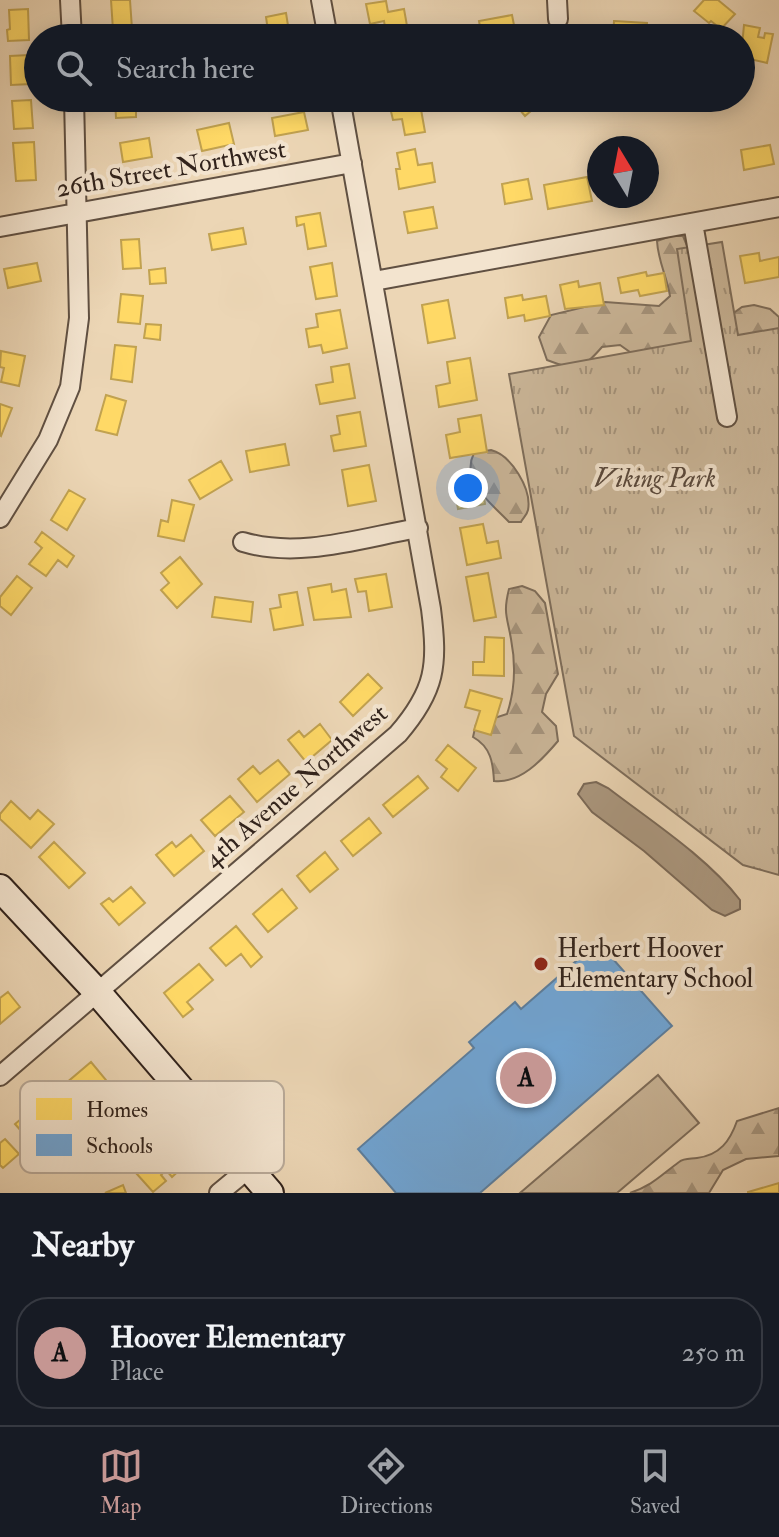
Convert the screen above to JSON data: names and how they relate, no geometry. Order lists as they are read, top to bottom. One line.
{"streets":{"street":["26th Street Northwest","4th Avenue Northwest"]},"crossings":[["26th Street Northwest","4th Avenue Northwest"]],"parks":["Viking Park"],"places":["Herbert Hoover Elementary School"],"legend":["Homes","Schools"],"north":"top","page":{"search":"Search here","pins":"A","heading":"Nearby","list":[{"mark":"A","name":"Hoover Elementary","note":"Place","value":"250 m"}],"nav":["Map","Directions","Saved"]}}
